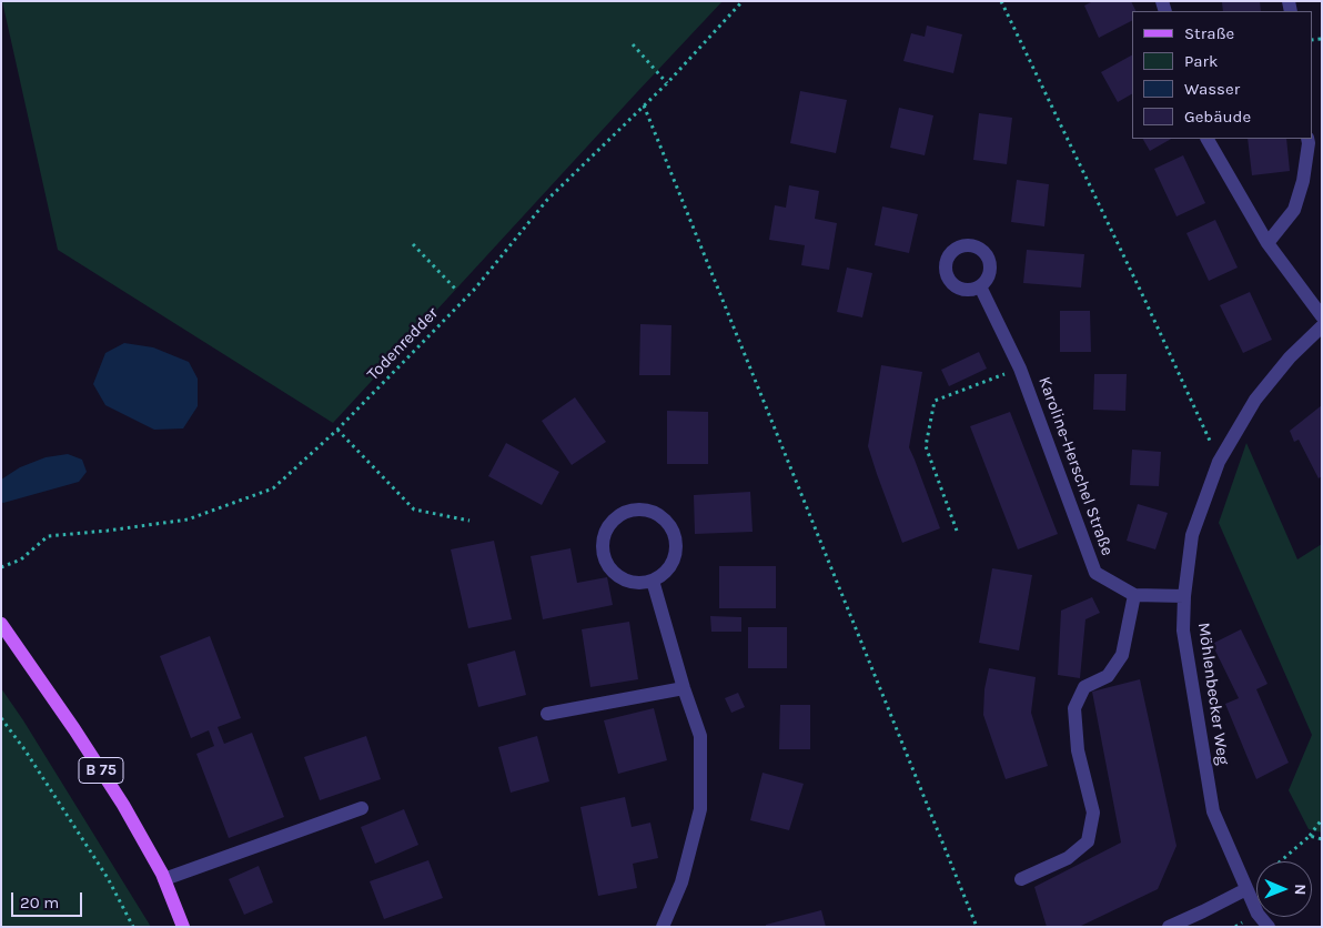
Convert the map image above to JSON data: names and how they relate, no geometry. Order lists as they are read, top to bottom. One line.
{"streets":{"main road":["B 75"],"street":["Karoline-Herschel Straße","Möhlenbecker Weg"],"path":["Todenredder"]},"crossings":[["Karoline-Herschel Straße","Möhlenbecker Weg"]],"legend":["Straße","Park","Wasser","Gebäude"],"scale_bar":"20 m","north":"right"}
